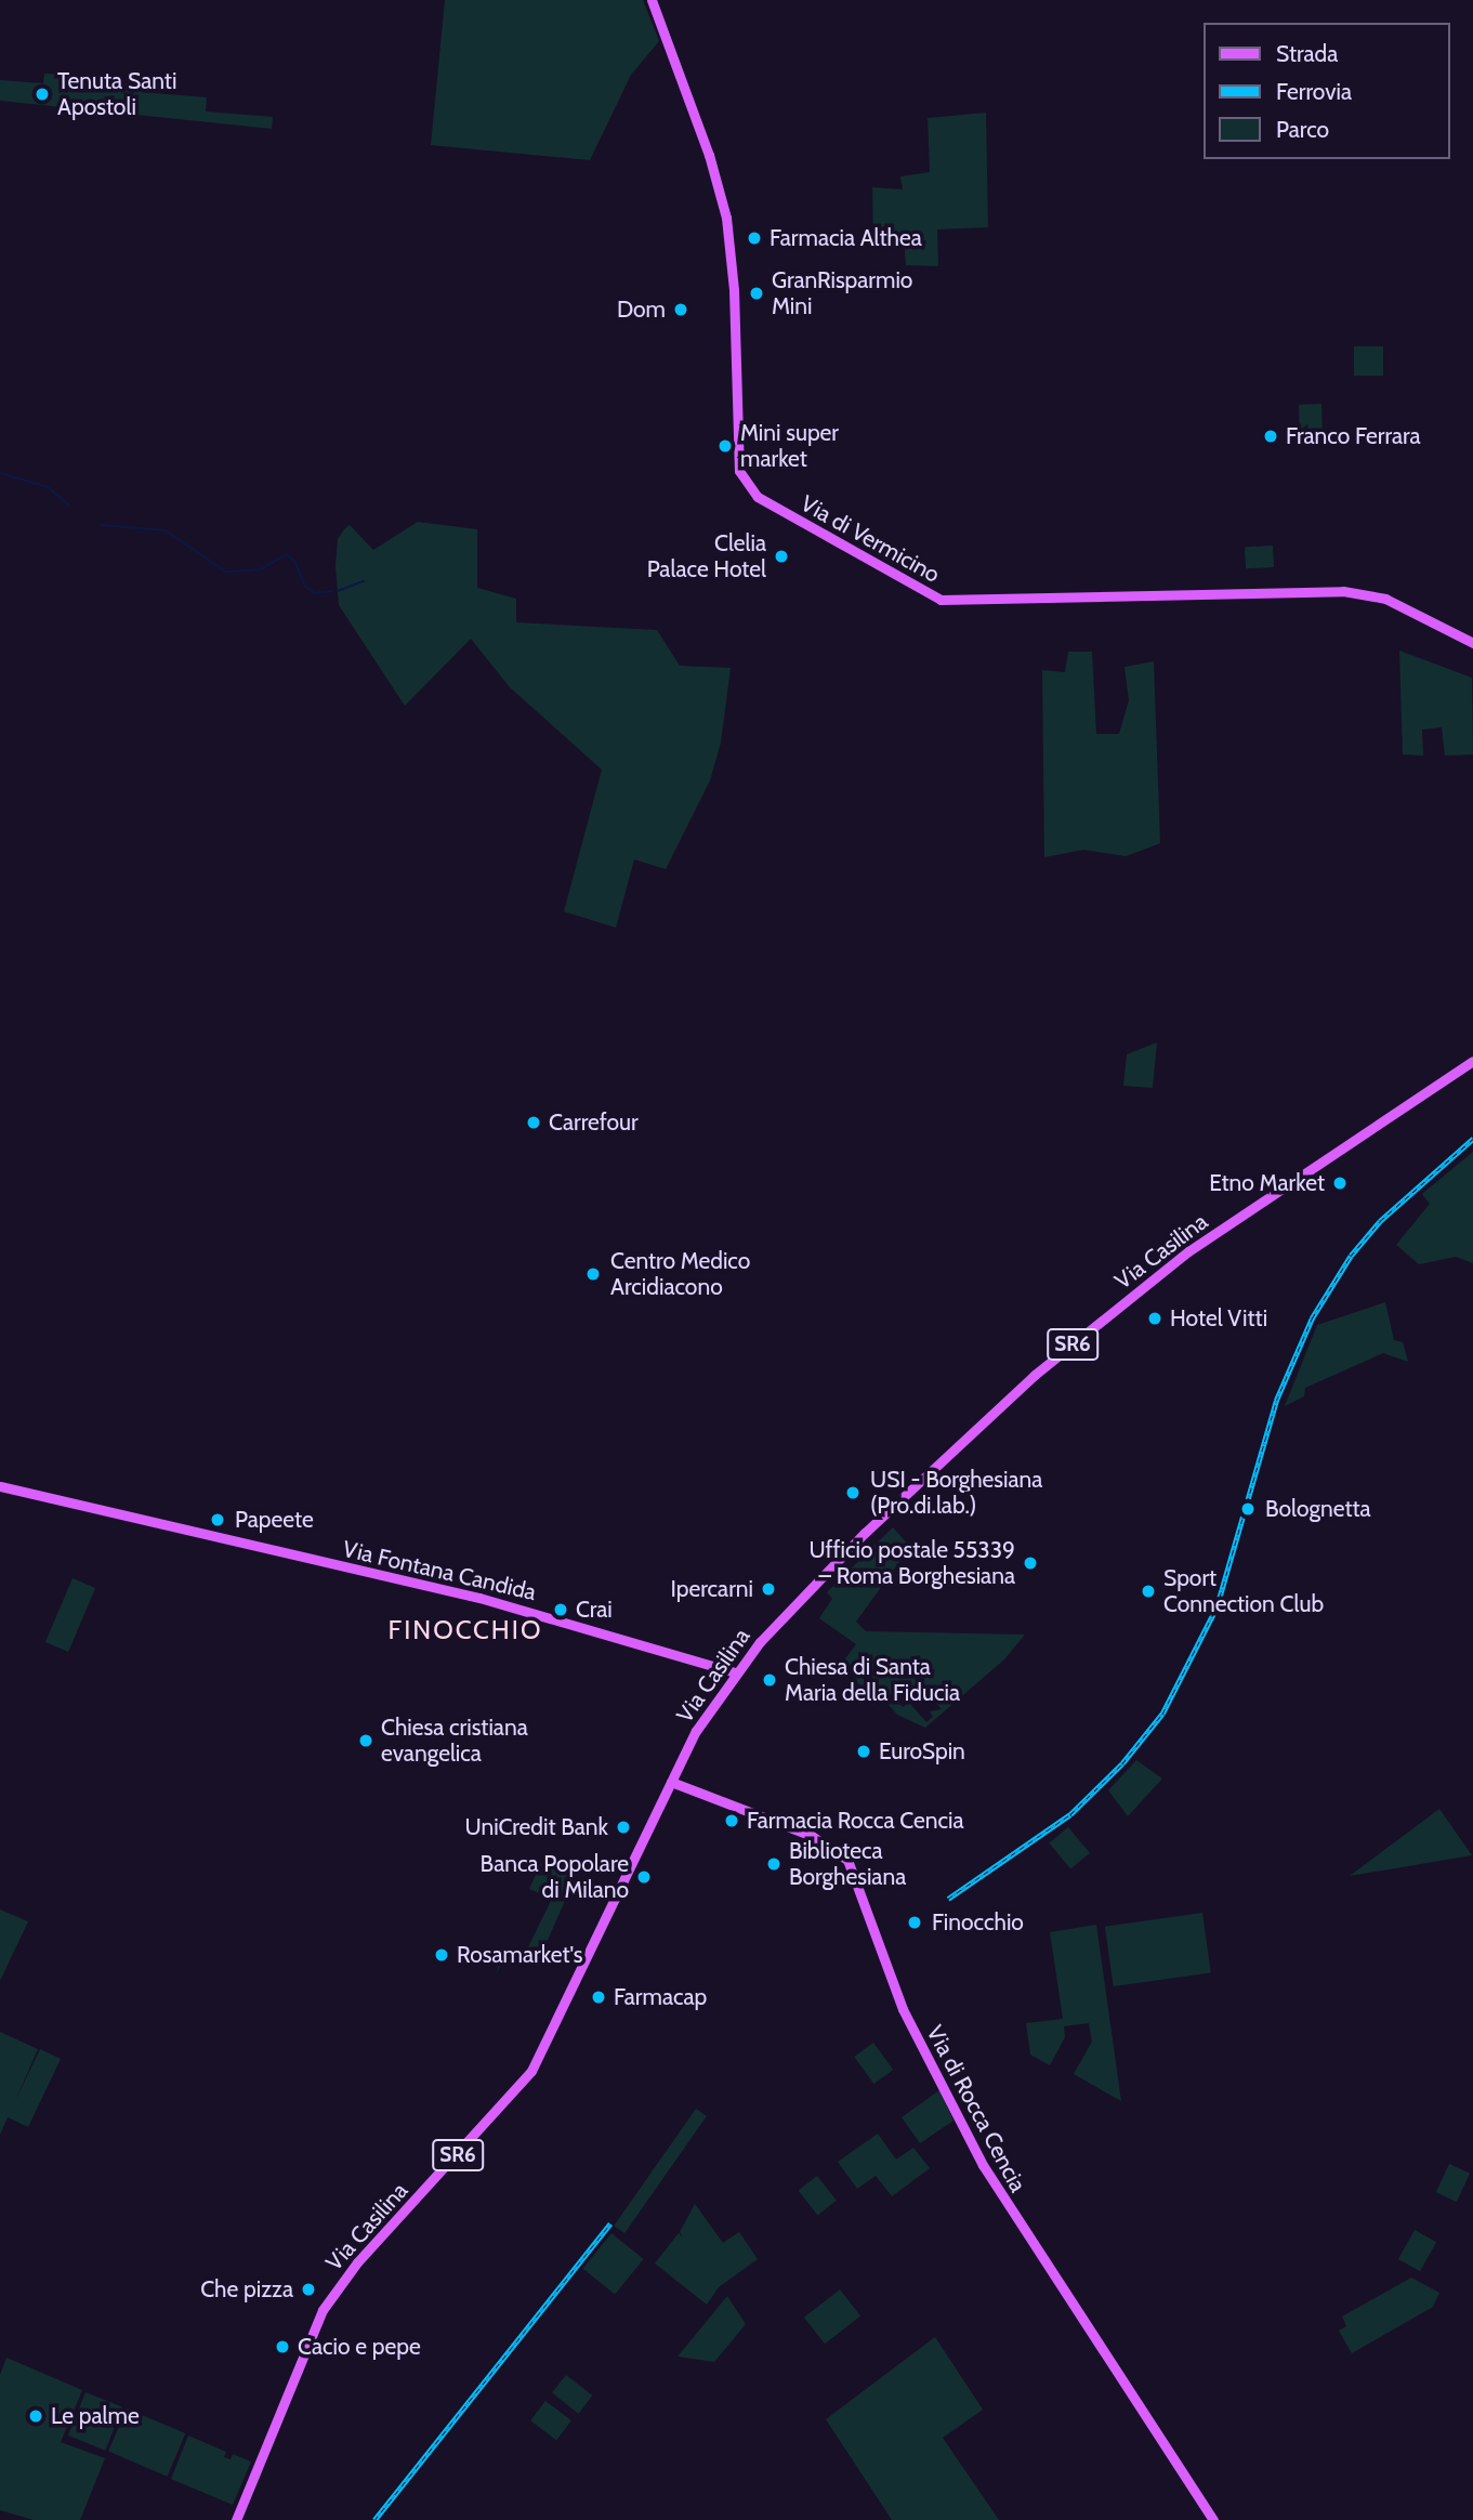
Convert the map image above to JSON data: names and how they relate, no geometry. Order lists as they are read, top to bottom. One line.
{"streets":{"main road":["Via di Vermicino","Via Casilina","SR6","Via Fontana Candida","Via di Rocca Cencia"]},"crossings":[["Via Casilina","Via Fontana Candida"],["Via Casilina","Via di Rocca Cencia"]],"districts":["FINOCCHIO"],"places":["Tenuta Santi Apostoli","Farmacia Althea","GranRisparmio Mini","Dom","Franco Ferrara","Mini super market","Clelia Palace Hotel","Carrefour","Etno Market","Centro Medico Arcidiacono","Hotel Vitti","USI - Borghesiana (Pro.di.lab.)","Bolognetta","Papeete","Ufficio postale 55339 – Roma Borghesiana","Ipercarni","Sport Connection Club","Crai","Chiesa di Santa Maria della Fiducia","Chiesa cristiana evangelica","EuroSpin","Farmacia Rocca Cencia","UniCredit Bank","Biblioteca Borghesiana","Banca Popolare di Milano","Finocchio","Rosamarket's","Farmacap","Che pizza","Cacio e pepe","Le palme"],"legend":["Strada","Ferrovia","Parco"]}
